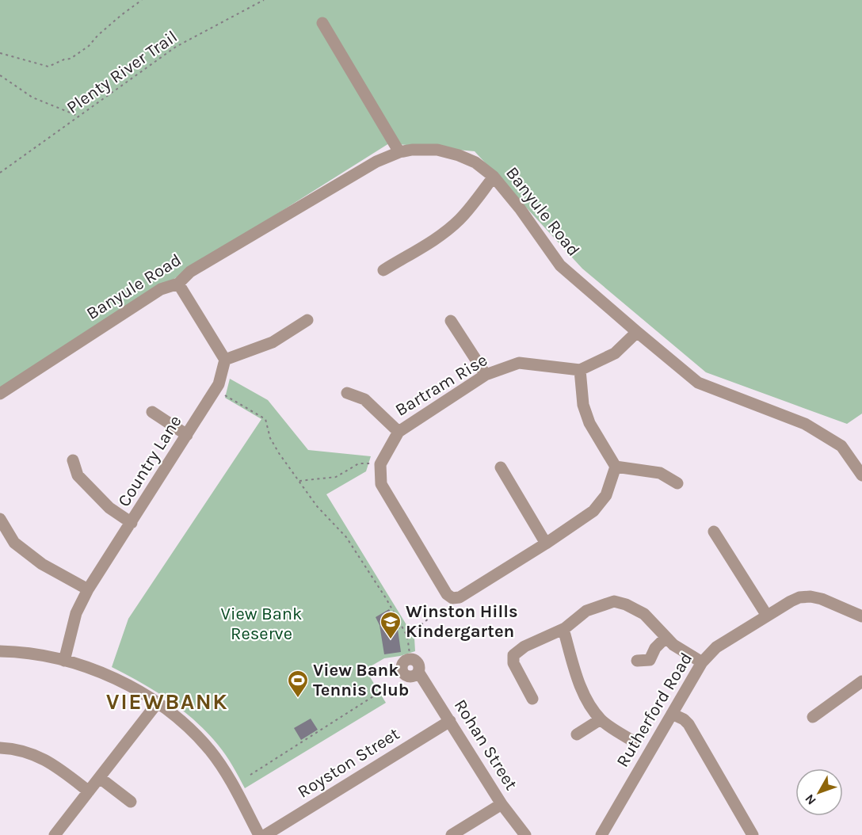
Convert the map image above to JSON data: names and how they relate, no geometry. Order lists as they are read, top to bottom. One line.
{"streets":{"street":["Banyule Road","Bartram Rise","Country Lane","Rutherford Road","Rohan Street","Royston Street"],"path":["Plenty River Trail"]},"crossings":[["Rohan Street","Royston Street"]],"districts":["VIEWBANK"],"parks":["View Bank Reserve"],"places":{"school or university":["Winston Hills Kindergarten"],"sports":["View Bank Tennis Club"]},"north":"bottom left"}
